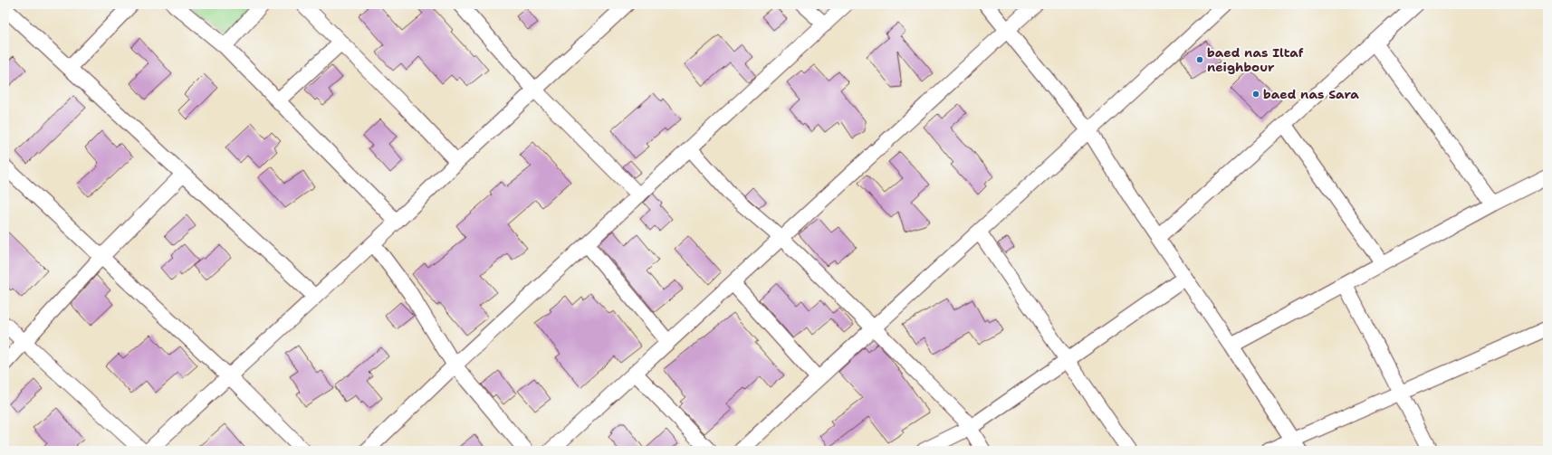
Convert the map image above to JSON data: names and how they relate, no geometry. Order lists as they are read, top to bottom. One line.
{"places":["baed nas Iltaf neighbour","baed nas Sara"]}
